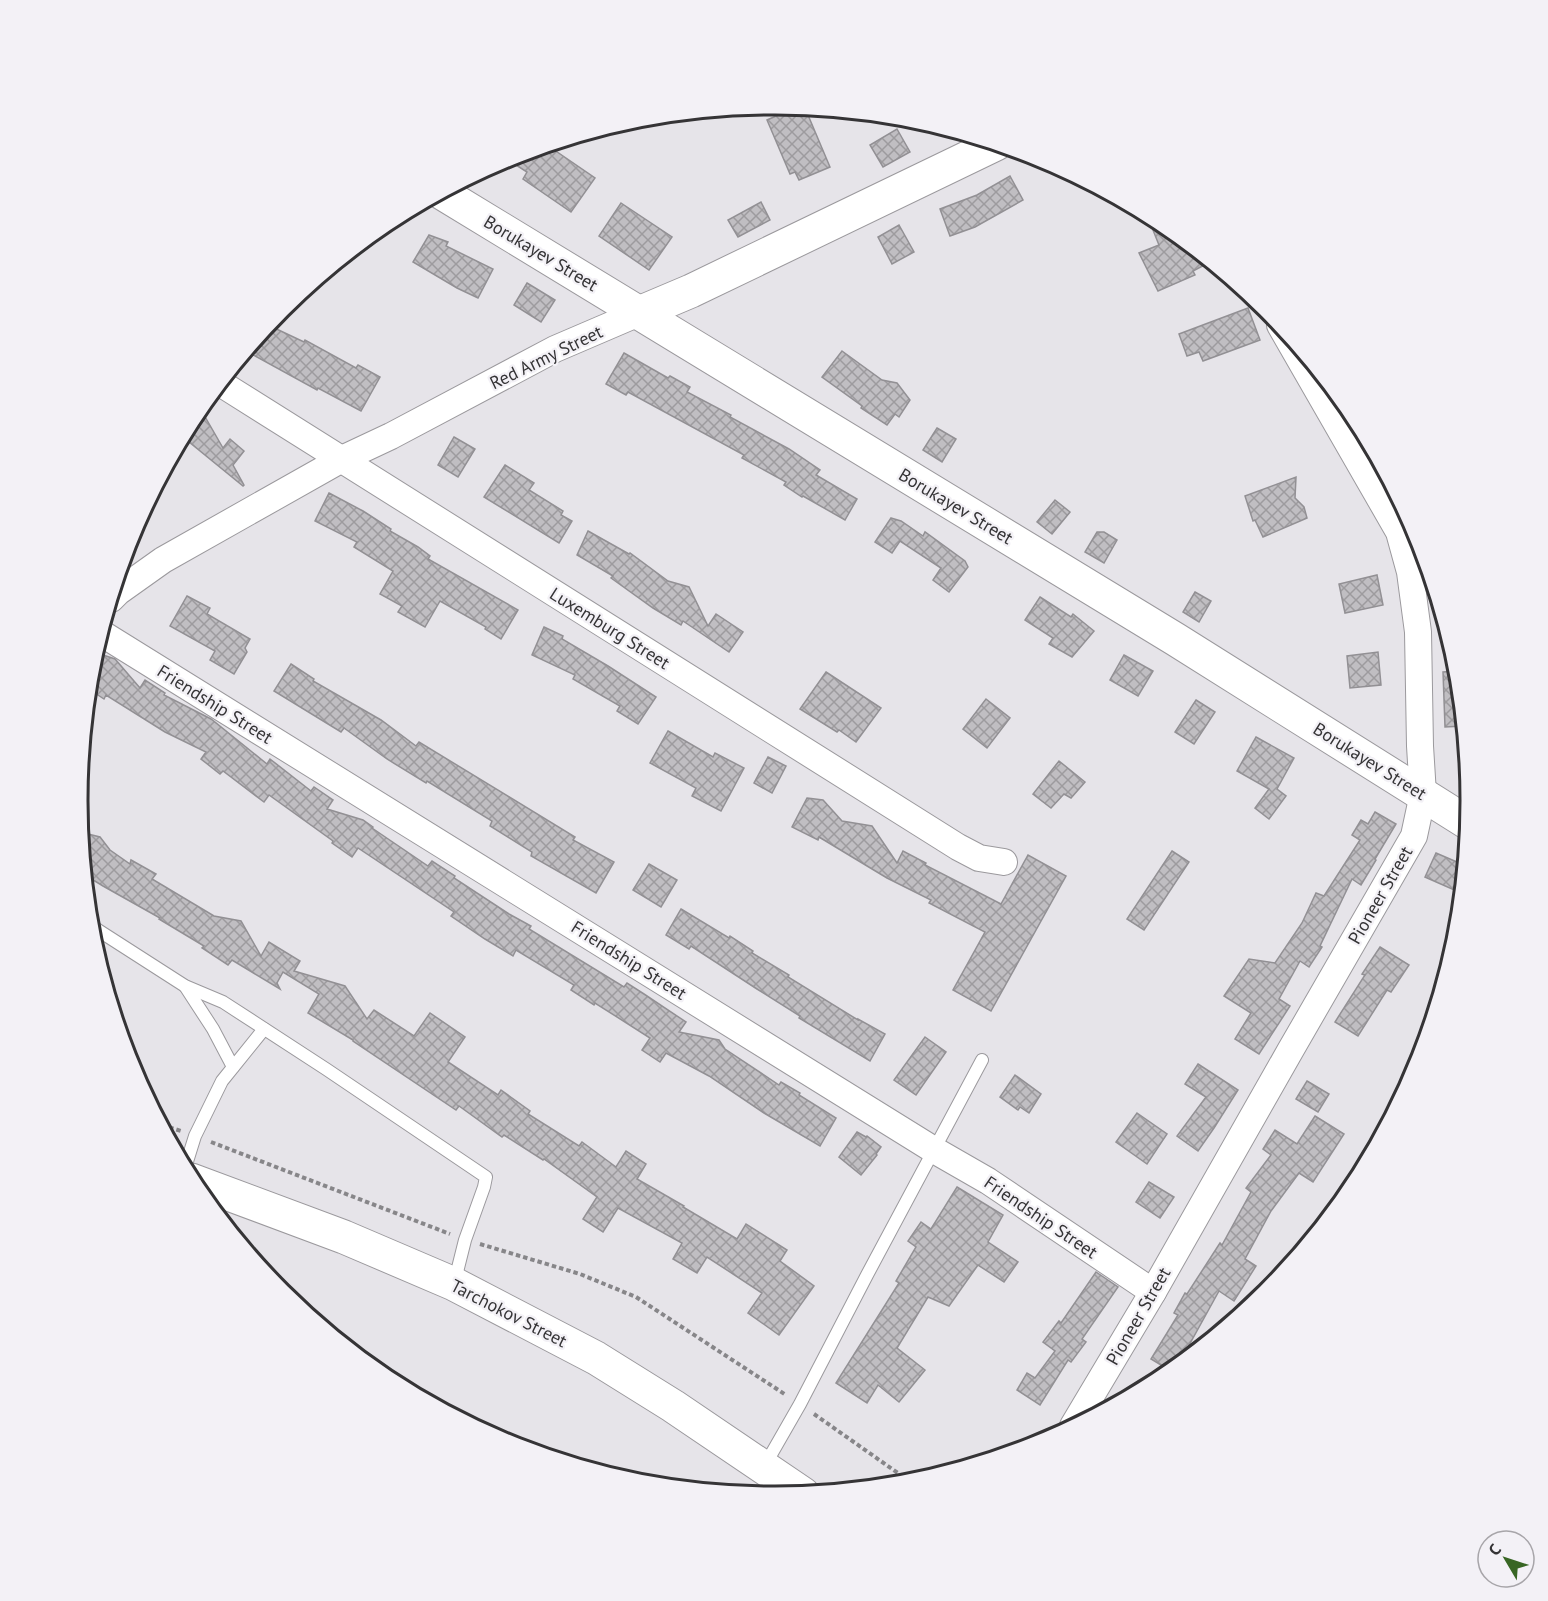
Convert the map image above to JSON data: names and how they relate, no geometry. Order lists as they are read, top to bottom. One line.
{"streets":{"street":["Borukayev Street","Red Army Street","Luxemburg Street","Friendship Street","Pioneer Street","Tarchokov Street"]},"crossings":[["Borukayev Street","Red Army Street"],["Borukayev Street","Pioneer Street"],["Red Army Street","Luxemburg Street"],["Friendship Street","Pioneer Street"]],"north":"top left"}
